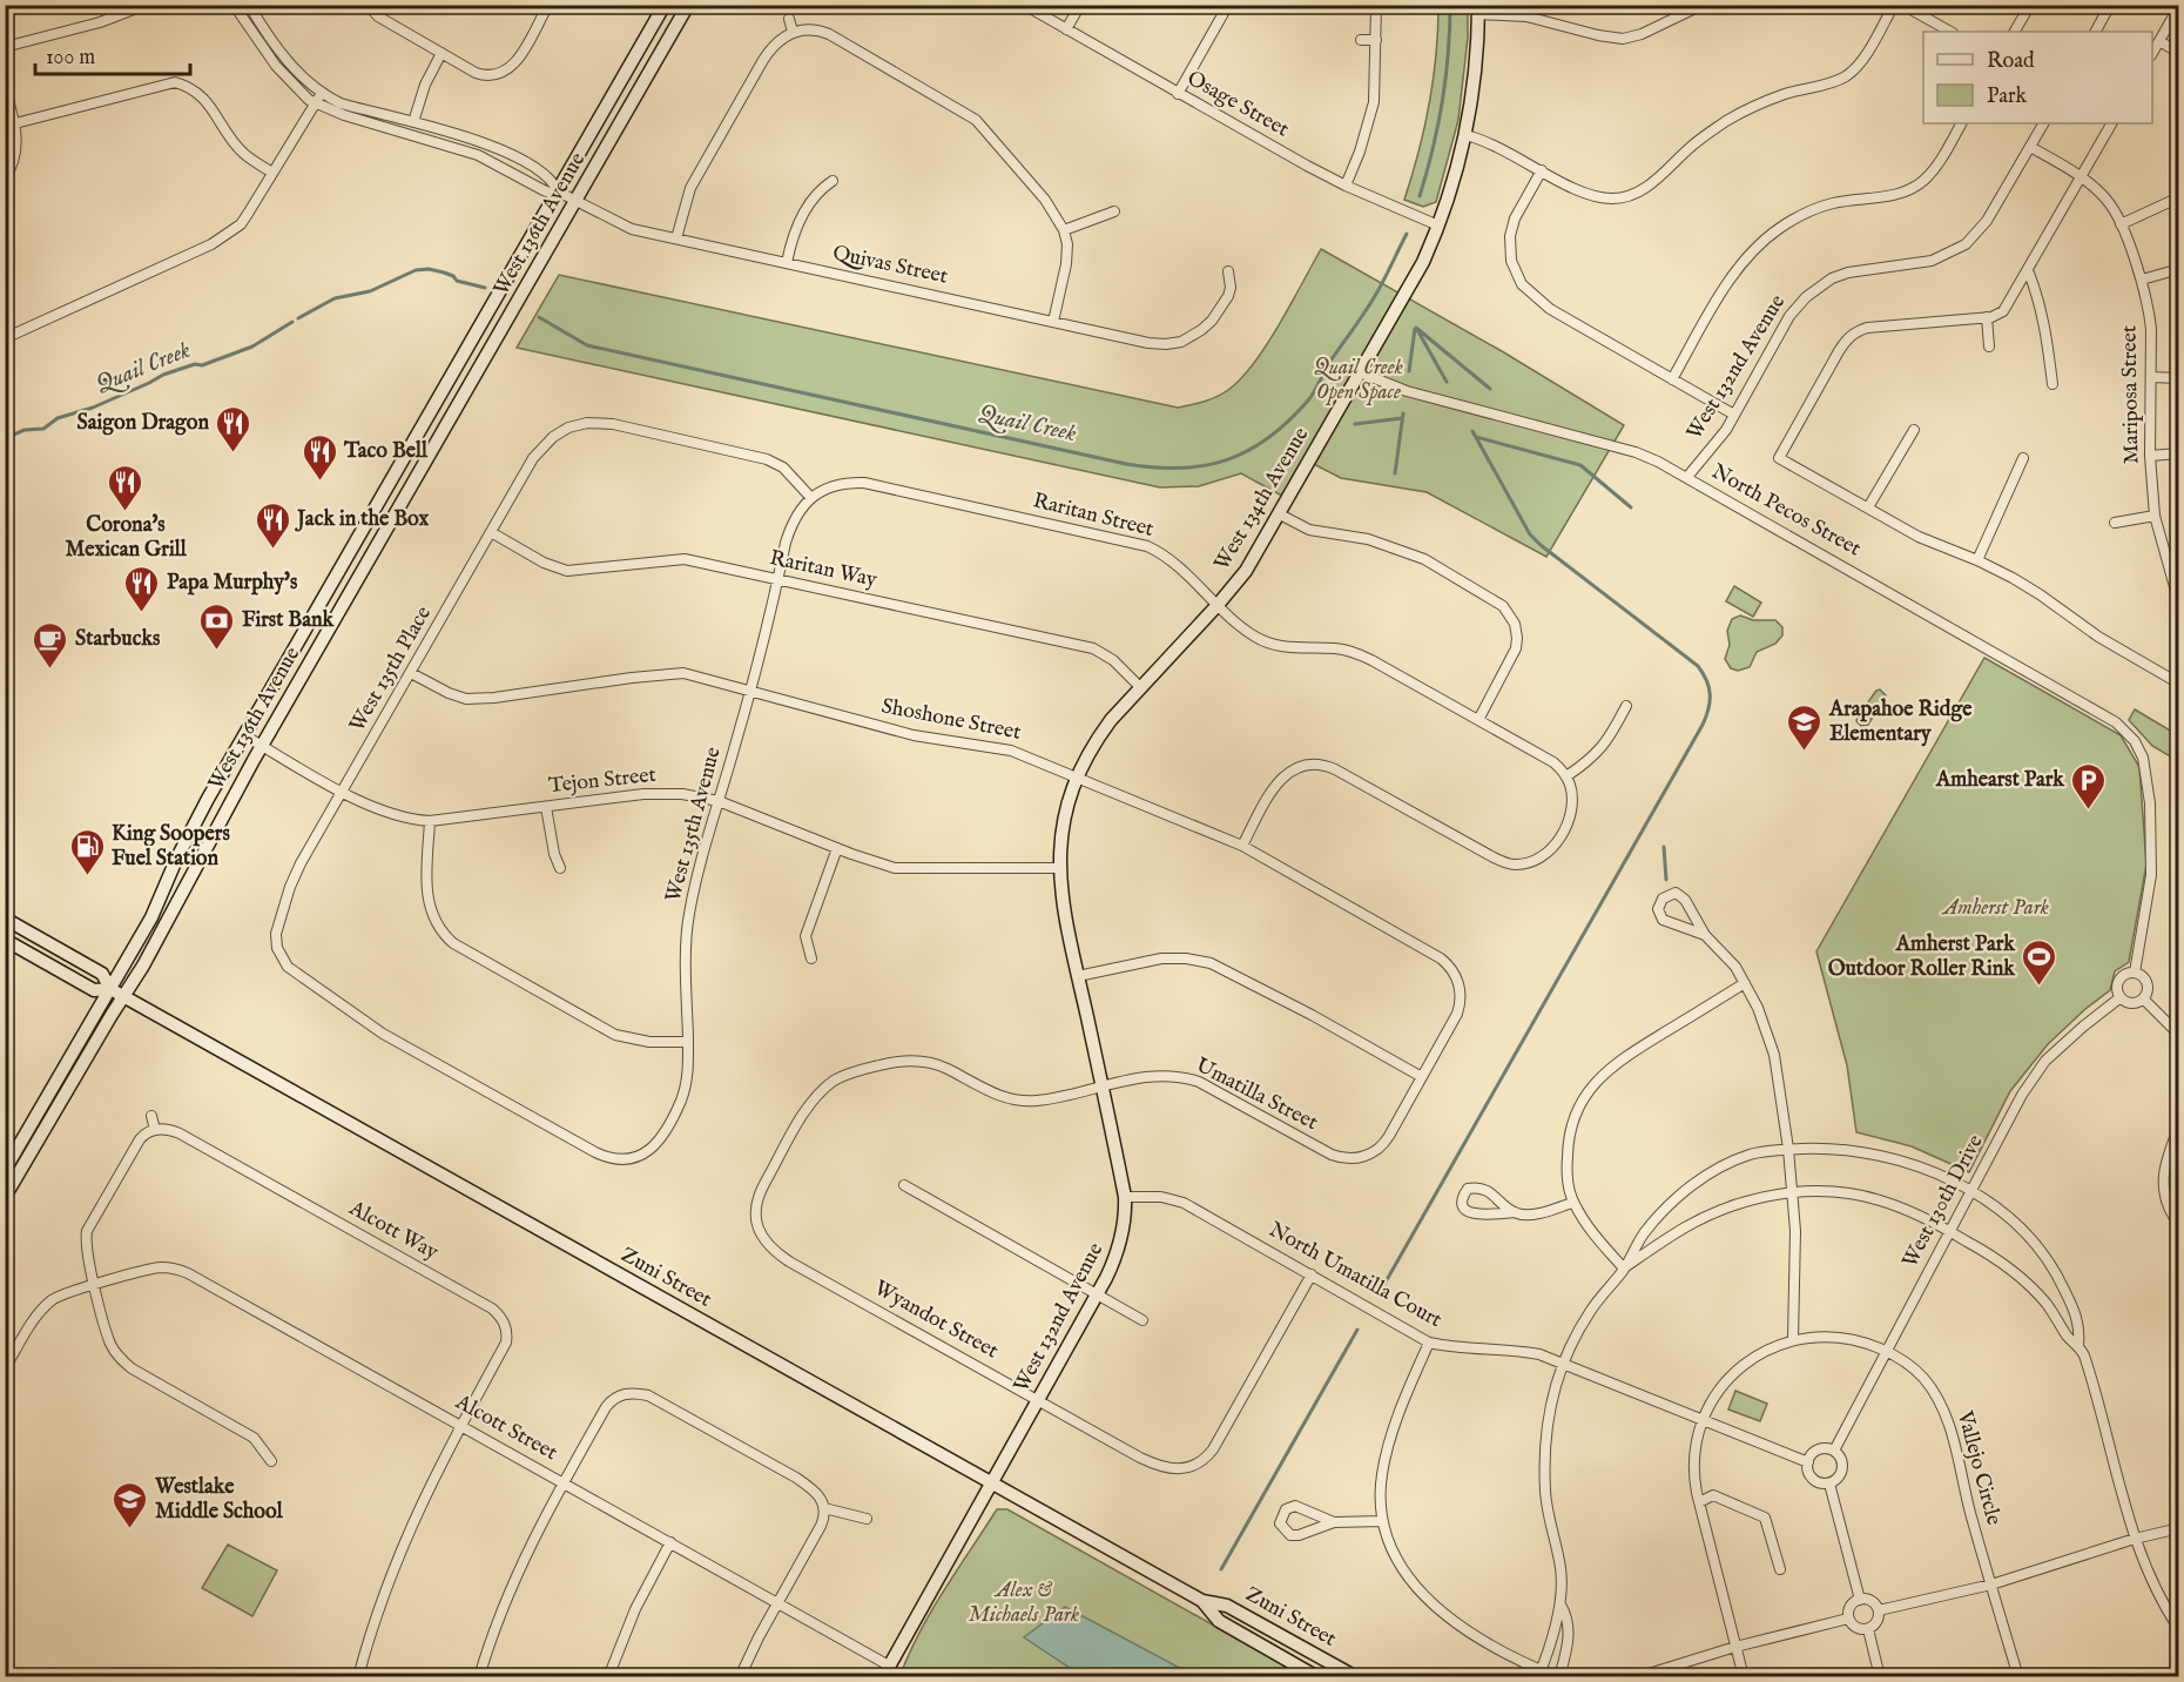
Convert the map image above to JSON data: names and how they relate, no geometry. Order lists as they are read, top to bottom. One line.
{"streets":{"main road":["West 136th Avenue","West 132nd Avenue","West 134th Avenue","Zuni Street"],"street":["Osage Street","Quivas Street","Mariposa Street","North Pecos Street","Raritan Street","Raritan Way","West 135th Place","Shoshone Street","Tejon Street","West 135th Avenue","Umatilla Street","West 130th Drive","Alcott Way","North Umatilla Court","Wyandot Street","Alcott Street","Vallejo Circle"]},"crossings":[["Osage Street","West 134th Avenue"],["West 136th Avenue","Quivas Street"],["West 136th Avenue","Tejon Street"],["West 136th Avenue","Zuni Street"],["West 132nd Avenue","Mariposa Street"],["West 132nd Avenue","West 134th Avenue"],["West 132nd Avenue","North Pecos Street"],["West 132nd Avenue","Shoshone Street"],["West 132nd Avenue","Tejon Street"],["West 132nd Avenue","Umatilla Street"],["West 132nd Avenue","North Umatilla Court"],["West 132nd Avenue","Zuni Street"],["West 132nd Avenue","Wyandot Street"],["West 132nd Avenue","Alcott Street"],["West 134th Avenue","North Pecos Street"],["West 134th Avenue","Raritan Street"],["West 134th Avenue","Raritan Way"],["West 134th Avenue","Shoshone Street"],["North Pecos Street","West 130th Drive"],["Raritan Street","West 135th Place"],["Raritan Street","West 135th Avenue"],["Raritan Way","West 135th Place"],["Raritan Way","West 135th Avenue"],["West 135th Place","Shoshone Street"],["West 135th Place","Tejon Street"],["West 135th Place","West 135th Avenue"],["Shoshone Street","West 135th Avenue"],["Shoshone Street","Umatilla Street"],["Tejon Street","West 135th Avenue"],["Umatilla Street","Wyandot Street"],["West 130th Drive","North Umatilla Court"],["West 130th Drive","Vallejo Circle"],["Alcott Way","Alcott Street"],["North Umatilla Court","Wyandot Street"],["North Umatilla Court","Vallejo Circle"]],"water":["Quail Creek"],"parks":["Quail Creek Open Space","Amherst Park","Alex & Michaels Park"],"places":{"restaurant":["Saigon Dragon","Taco Bell","Corona's Mexican Grill","Jack in the Box","Papa Murphy's"],"bank":["First Bank"],"cafe":["Starbucks"],"school or university":["Arapahoe Ridge Elementary","Westlake Middle School"],"parking":["Amhearst Park"],"fuel station":["King Soopers Fuel Station"],"sports":["Amherst Park Outdoor Roller Rink"]},"legend":["Road","Park"],"scale_bar":"100 m"}
